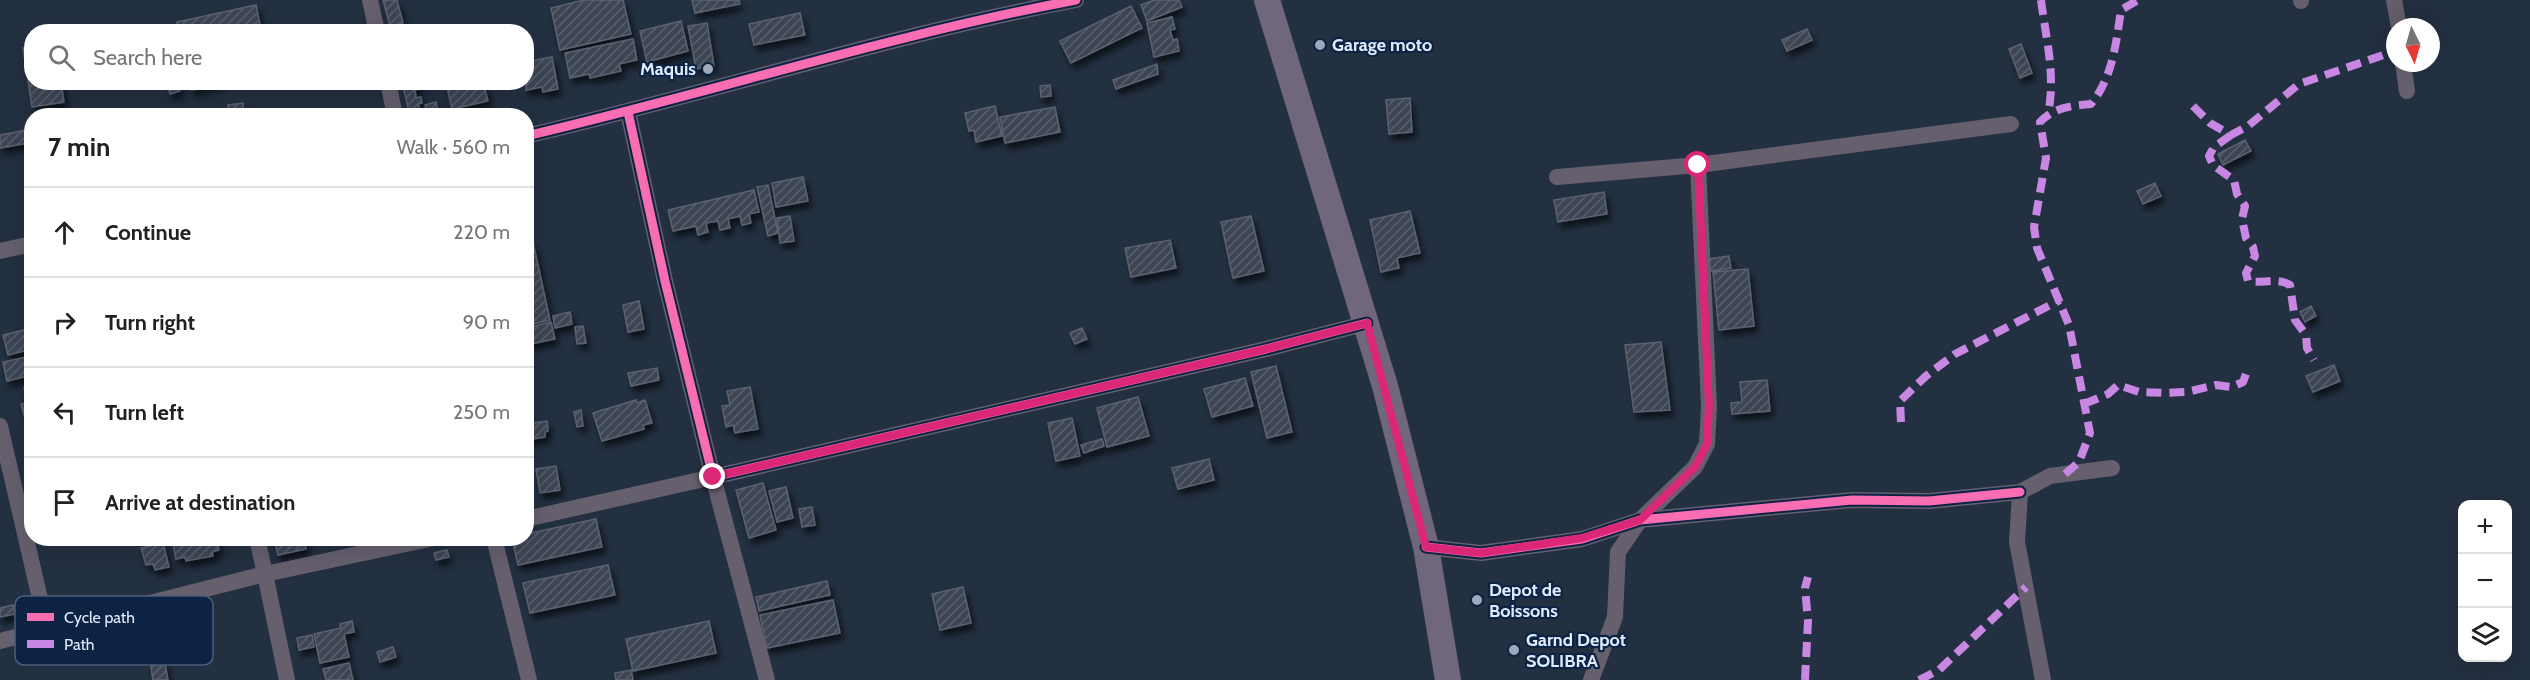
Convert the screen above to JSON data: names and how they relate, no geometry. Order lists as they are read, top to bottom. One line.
{"places":["Garage moto","Maquis","Depot de Boissons","Garnd Depot SOLIBRA"],"legend":["Cycle path","Path"],"north":"bottom","page":{"search":"Search here","heading":["7 min","Walk · 560 m"],"list":[["Continue","220 m"],["Turn right","90 m"],["Turn left","250 m"],"Arrive at destination"],"map_buttons":["+","−"]}}
